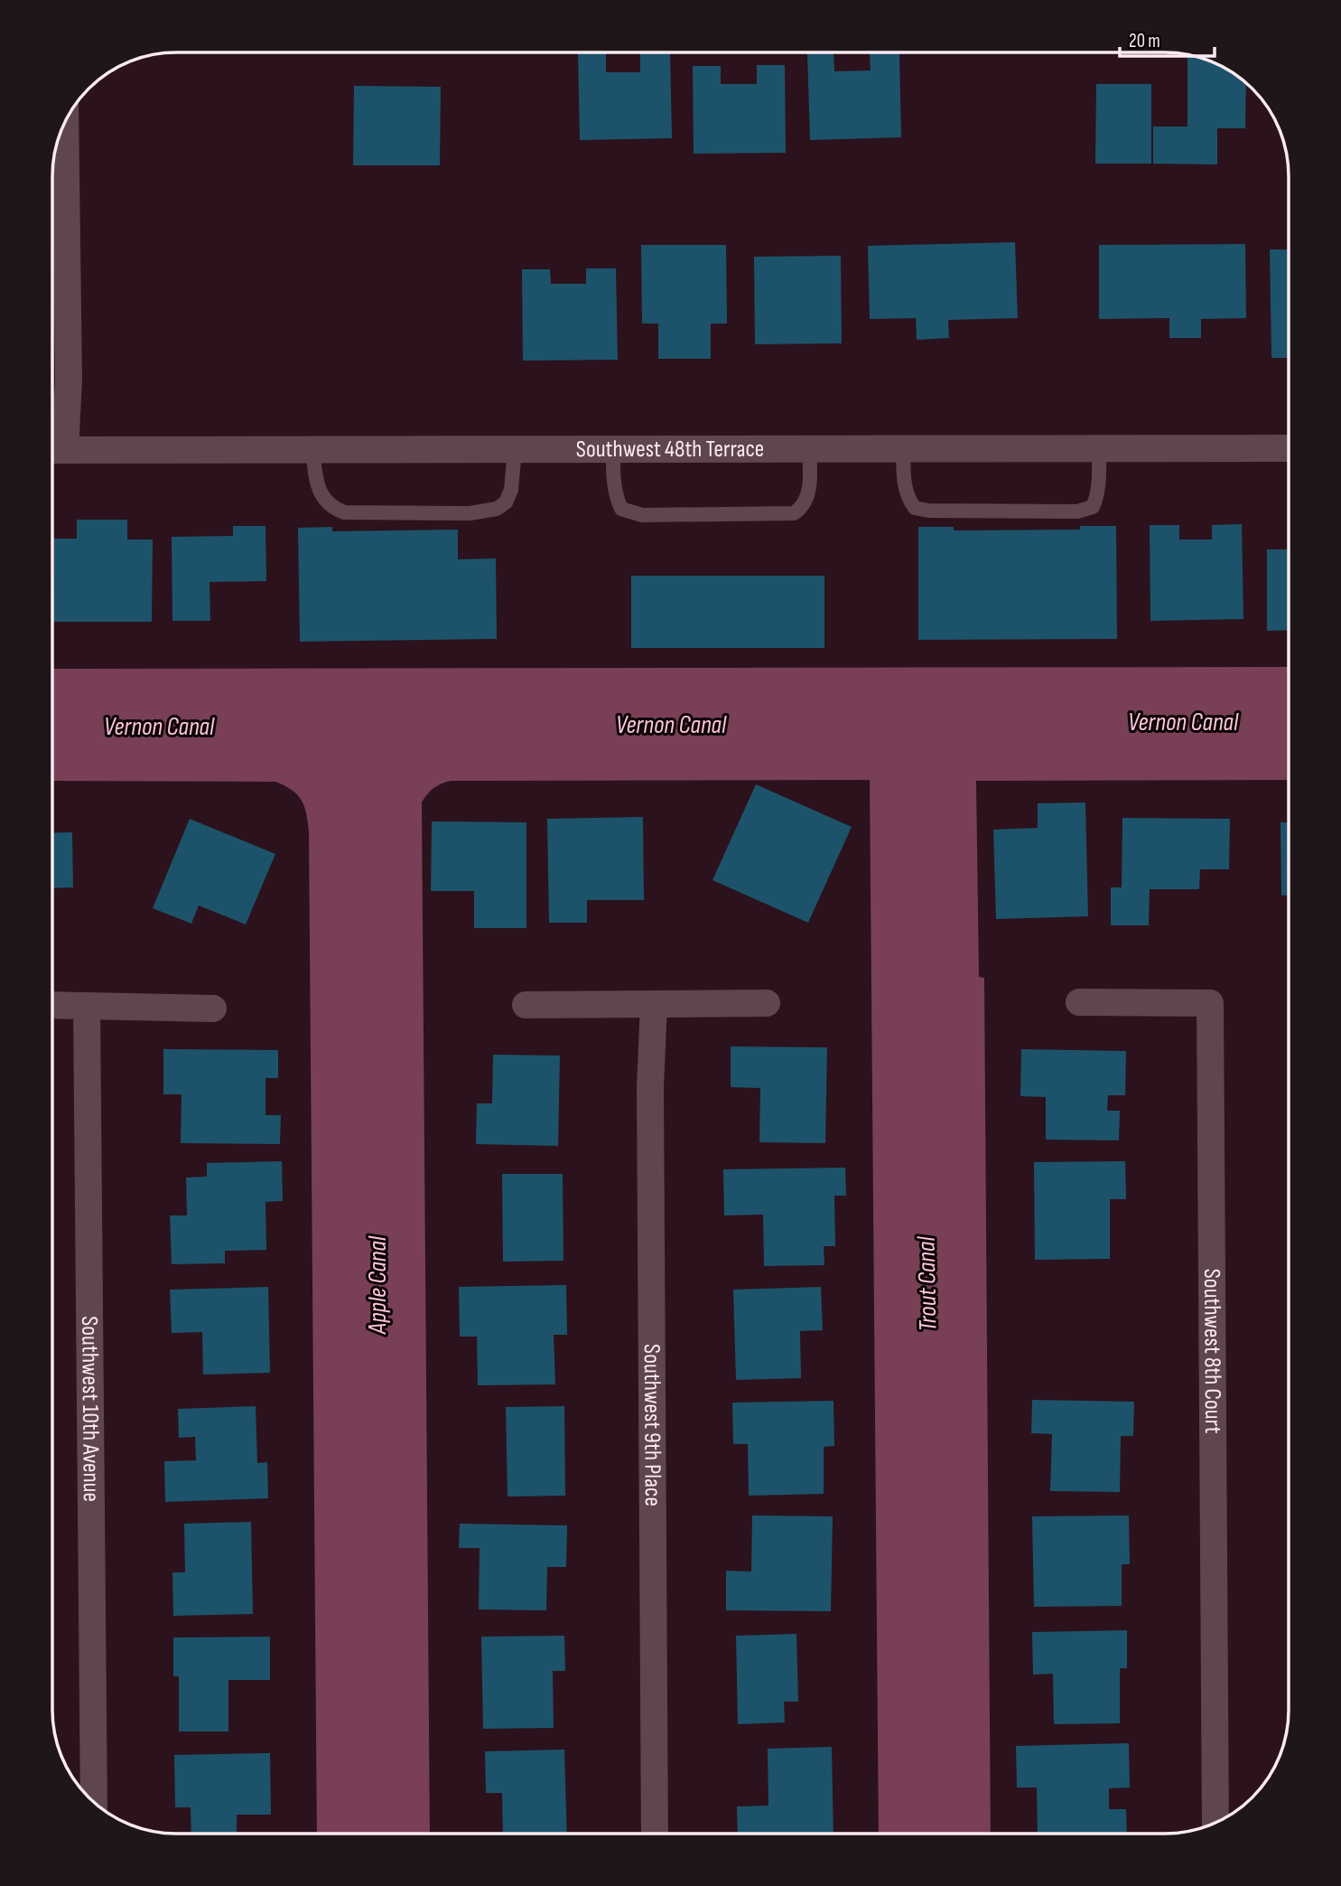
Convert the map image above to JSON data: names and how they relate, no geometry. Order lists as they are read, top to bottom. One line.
{"streets":{"street":["Southwest 48th Terrace","Southwest 8th Court","Southwest 10th Avenue","Southwest 9th Place"]},"water":["Vernon Canal","Trout Canal","Apple Canal"],"scale_bar":"20 m"}
